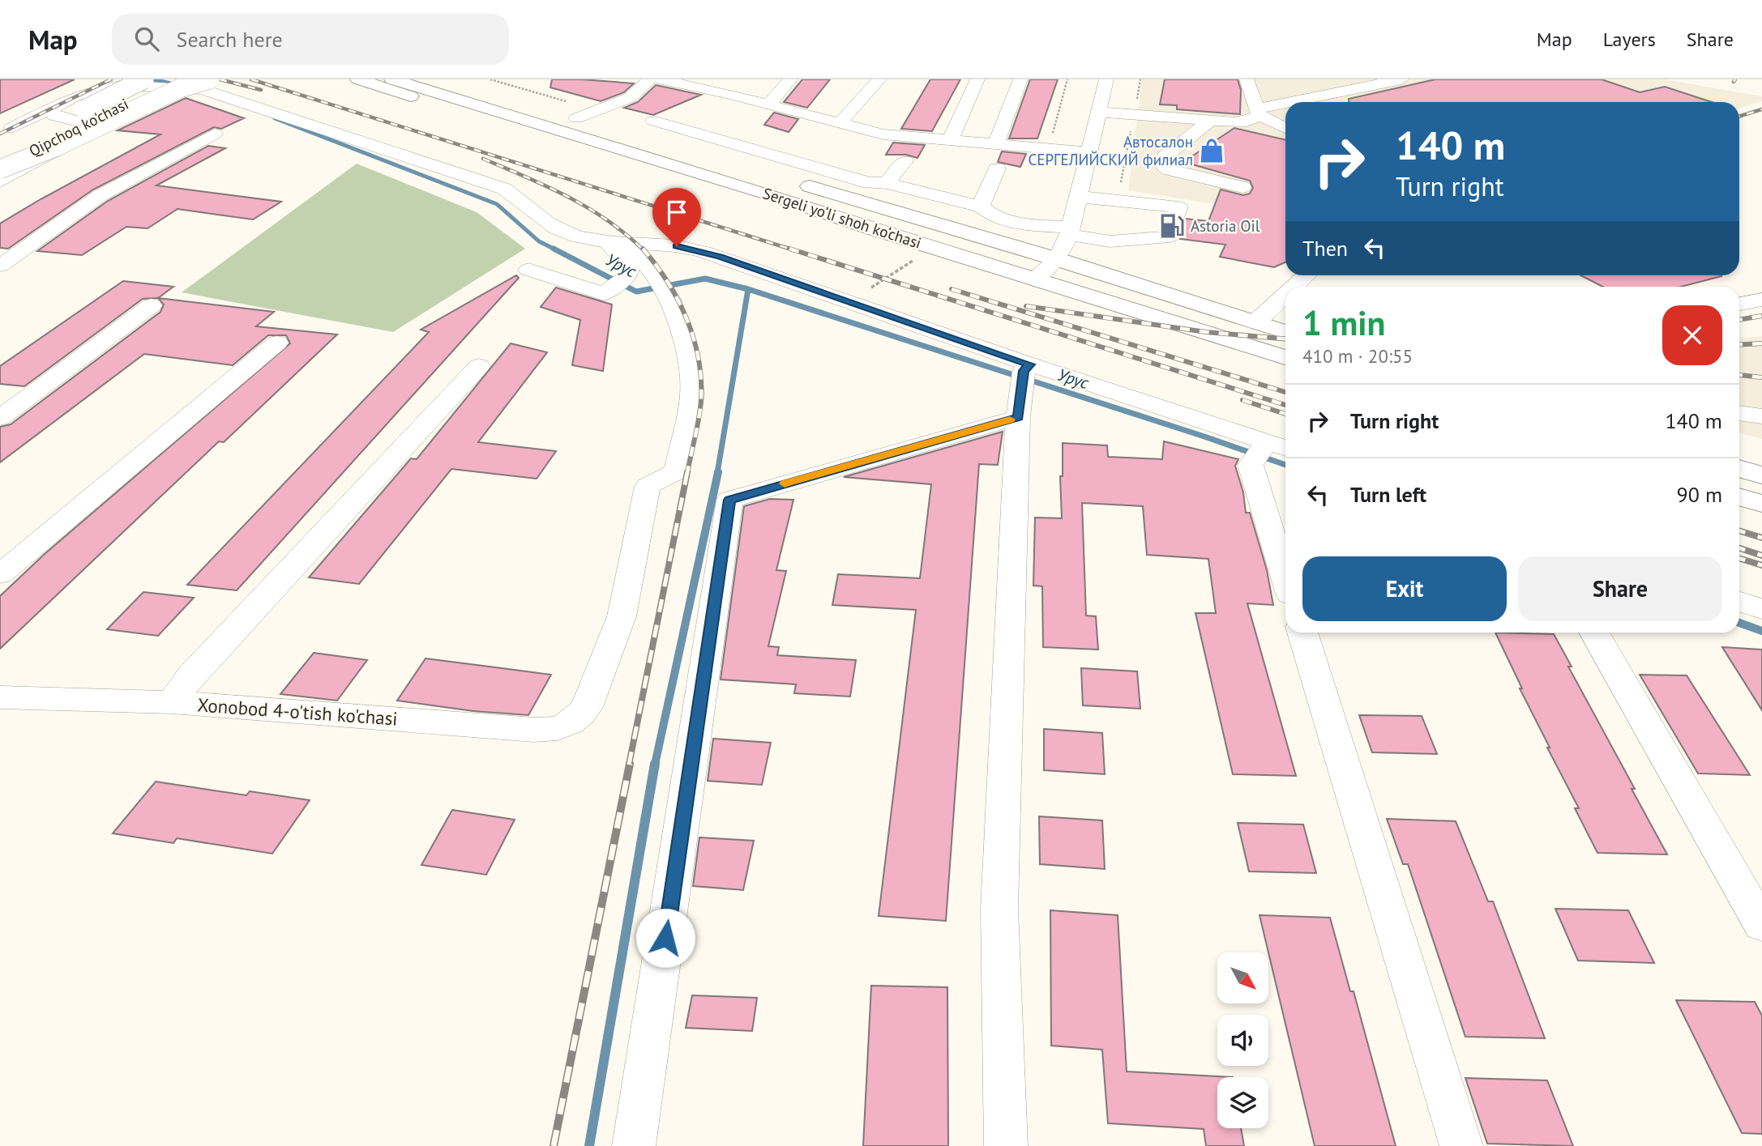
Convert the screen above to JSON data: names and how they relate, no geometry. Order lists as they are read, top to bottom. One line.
{"streets":{"main road":["Qipchoq ko'chasi","Sergeli yo‘li shoh ko‘chasi"],"street":["Xonobod 4-o'tish ko'chasi"]},"crossings":[["Qipchoq ko'chasi","Xonobod 4-o'tish ko'chasi"]],"water":["Урус"],"places":{"shop":["Автосалон СЕРГЕЛИЙСКИЙ филиал"],"fuel station":["Astoria Oil"]},"north":"bottom right","page":{"header":"Map","search":"Search here","nav":["Map","Layers","Share"],"turn":["140 m","Turn right"],"then":"Then","heading":["1 min","410 m · 20:55"],"list":[{"name":"Turn right","value":"140 m"},{"name":"Turn left","value":"90 m"}],"buttons":["Exit","Share"]}}
